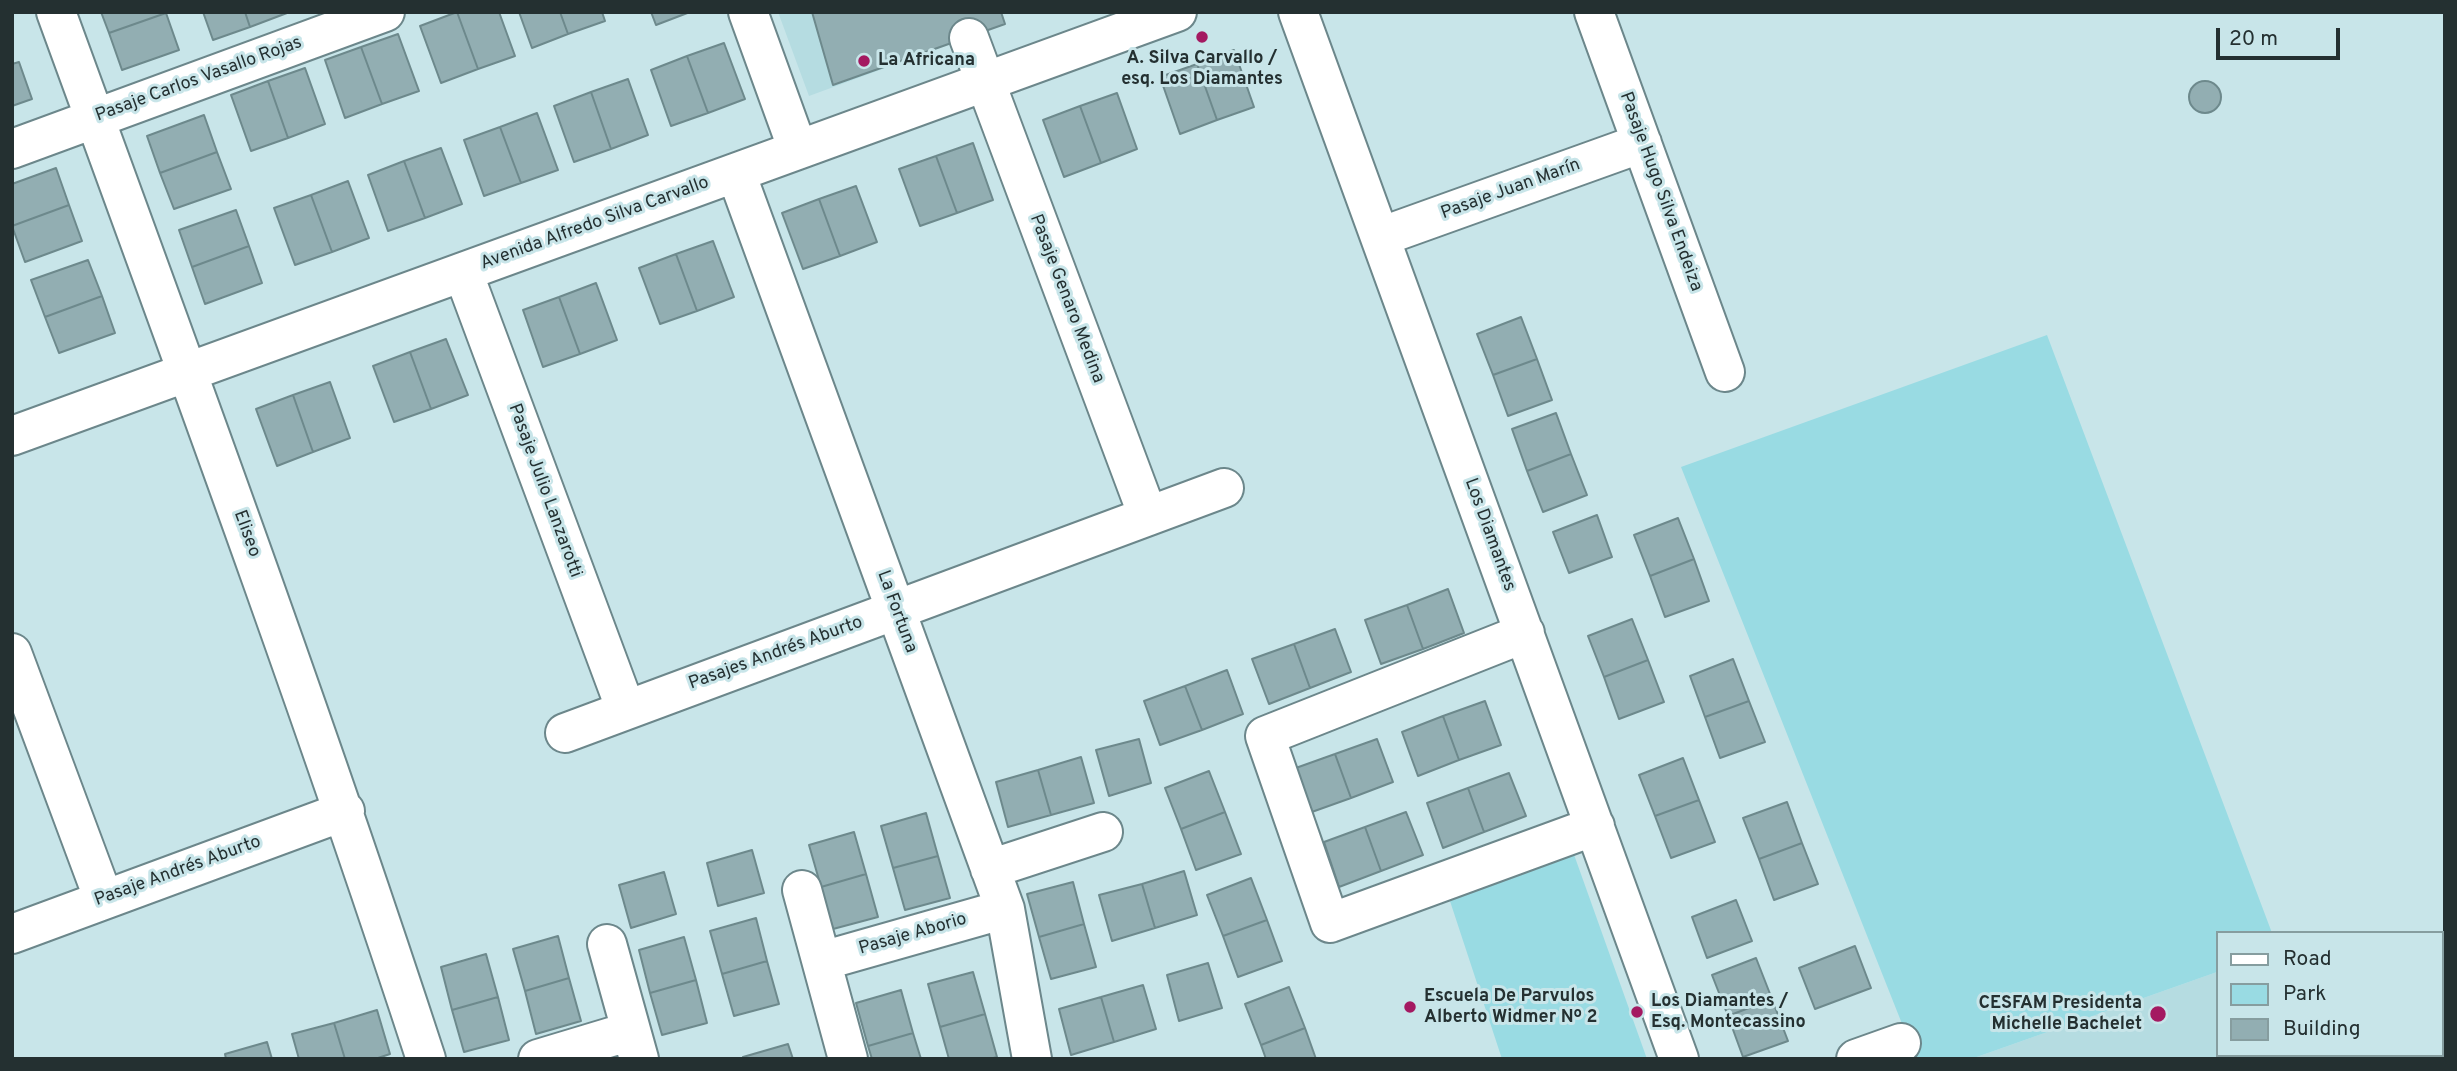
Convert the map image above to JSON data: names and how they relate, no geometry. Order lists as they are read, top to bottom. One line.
{"streets":{"street":["Pasaje Carlos Vasallo Rojas","Pasaje Juan Marín","Pasaje Hugo Silva Endeiza","Avenida Alfredo Silva Carvallo","Pasaje Genaro Medina","Pasaje Julio Lanzarotti","Eliseo","Los Diamantes","La Fortuna","Pasajes Andrés Aburto","Pasaje Andrés Aburto","Pasaje Aborio"]},"crossings":[["Pasaje Carlos Vasallo Rojas","Eliseo"],["Pasaje Juan Marín","Pasaje Hugo Silva Endeiza"],["Pasaje Juan Marín","Los Diamantes"],["Avenida Alfredo Silva Carvallo","Pasaje Genaro Medina"],["Avenida Alfredo Silva Carvallo","Pasaje Julio Lanzarotti"],["Avenida Alfredo Silva Carvallo","Eliseo"],["Avenida Alfredo Silva Carvallo","La Fortuna"],["Pasaje Genaro Medina","Pasajes Andrés Aburto"],["Pasaje Julio Lanzarotti","Pasajes Andrés Aburto"],["Eliseo","Pasaje Andrés Aburto"],["La Fortuna","Pasajes Andrés Aburto"],["La Fortuna","Pasaje Aborio"]],"places":["A. Silva Carvallo / esq. Los Diamantes","La Africana","Escuela De Parvulos Alberto Widmer Nº 2","Los Diamantes / Esq. Montecassino","CESFAM Presidenta Michelle Bachelet"],"legend":["Road","Park","Building"],"scale_bar":"20 m"}
